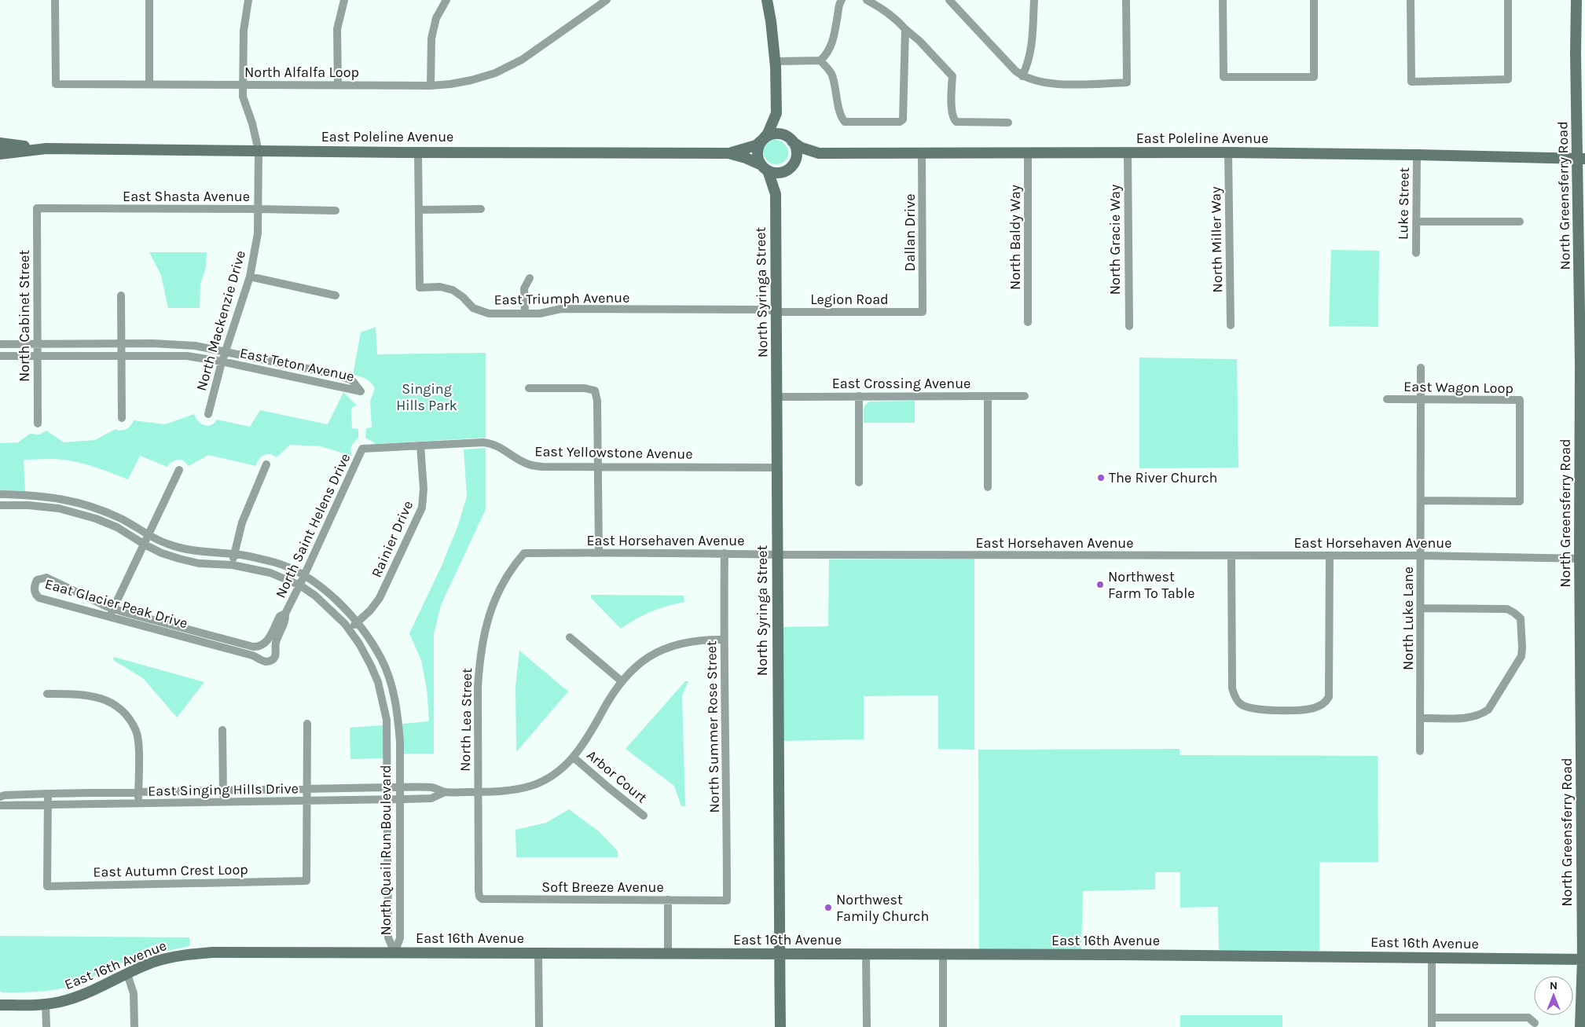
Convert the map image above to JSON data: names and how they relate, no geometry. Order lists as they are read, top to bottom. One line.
{"streets":{"main road":["East Poleline Avenue","North Greensferry Road","North Syringa Street","East 16th Avenue"],"street":["North Alfalfa Loop","East Shasta Avenue","Luke Street","Dallan Drive","North Baldy Way","North Gracie Way","North Miller Way","East Triumph Avenue","Legion Road","North Cabinet Street","North Mackenzie Drive","East Teton Avenue","East Crossing Avenue","East Wagon Loop","East Yellowstone Avenue","North Saint Helens Drive","Rainier Drive","East Horsehaven Avenue","Eaat Glacier Peak Drive","North Luke Lane","North Lea Street","North Summer Rose Street","Arbor Court","East Singing Hills Drive","North Quail Run Boulevard","East Autumn Crest Loop","Soft Breeze Avenue"]},"crossings":[["North Alfalfa Loop","North Mackenzie Drive"],["East Poleline Avenue","North Greensferry Road"],["East Poleline Avenue","Luke Street"],["East Poleline Avenue","Dallan Drive"],["East Poleline Avenue","North Baldy Way"],["East Poleline Avenue","North Gracie Way"],["East Poleline Avenue","North Miller Way"],["East Poleline Avenue","North Syringa Street"],["East Poleline Avenue","East Triumph Avenue"],["East Poleline Avenue","North Mackenzie Drive"],["North Greensferry Road","East Horsehaven Avenue"],["North Greensferry Road","East 16th Avenue"],["East Shasta Avenue","North Cabinet Street"],["East Shasta Avenue","North Mackenzie Drive"],["Dallan Drive","Legion Road"],["North Syringa Street","East Triumph Avenue"],["North Syringa Street","Legion Road"],["North Syringa Street","East Crossing Avenue"],["North Syringa Street","East Yellowstone Avenue"],["North Syringa Street","East Horsehaven Avenue"],["North Syringa Street","East 16th Avenue"],["East Triumph Avenue","Legion Road"],["North Cabinet Street","East Teton Avenue"],["North Mackenzie Drive","East Teton Avenue"],["East Wagon Loop","North Luke Lane"],["East Yellowstone Avenue","North Saint Helens Drive"],["East Yellowstone Avenue","Rainier Drive"],["North Saint Helens Drive","Eaat Glacier Peak Drive"],["North Saint Helens Drive","North Quail Run Boulevard"],["Rainier Drive","North Quail Run Boulevard"],["East Horsehaven Avenue","North Luke Lane"],["East Horsehaven Avenue","North Lea Street"],["East Horsehaven Avenue","North Summer Rose Street"],["North Lea Street","East Singing Hills Drive"],["North Lea Street","Soft Breeze Avenue"],["North Summer Rose Street","East Singing Hills Drive"],["North Summer Rose Street","Soft Breeze Avenue"],["Arbor Court","East Singing Hills Drive"],["East Singing Hills Drive","North Quail Run Boulevard"],["East Singing Hills Drive","East Autumn Crest Loop"],["North Quail Run Boulevard","East 16th Avenue"]],"parks":["Singing Hills Park"],"places":["The River Church","Northwest Farm To Table","Northwest Family Church"],"north":"top"}
